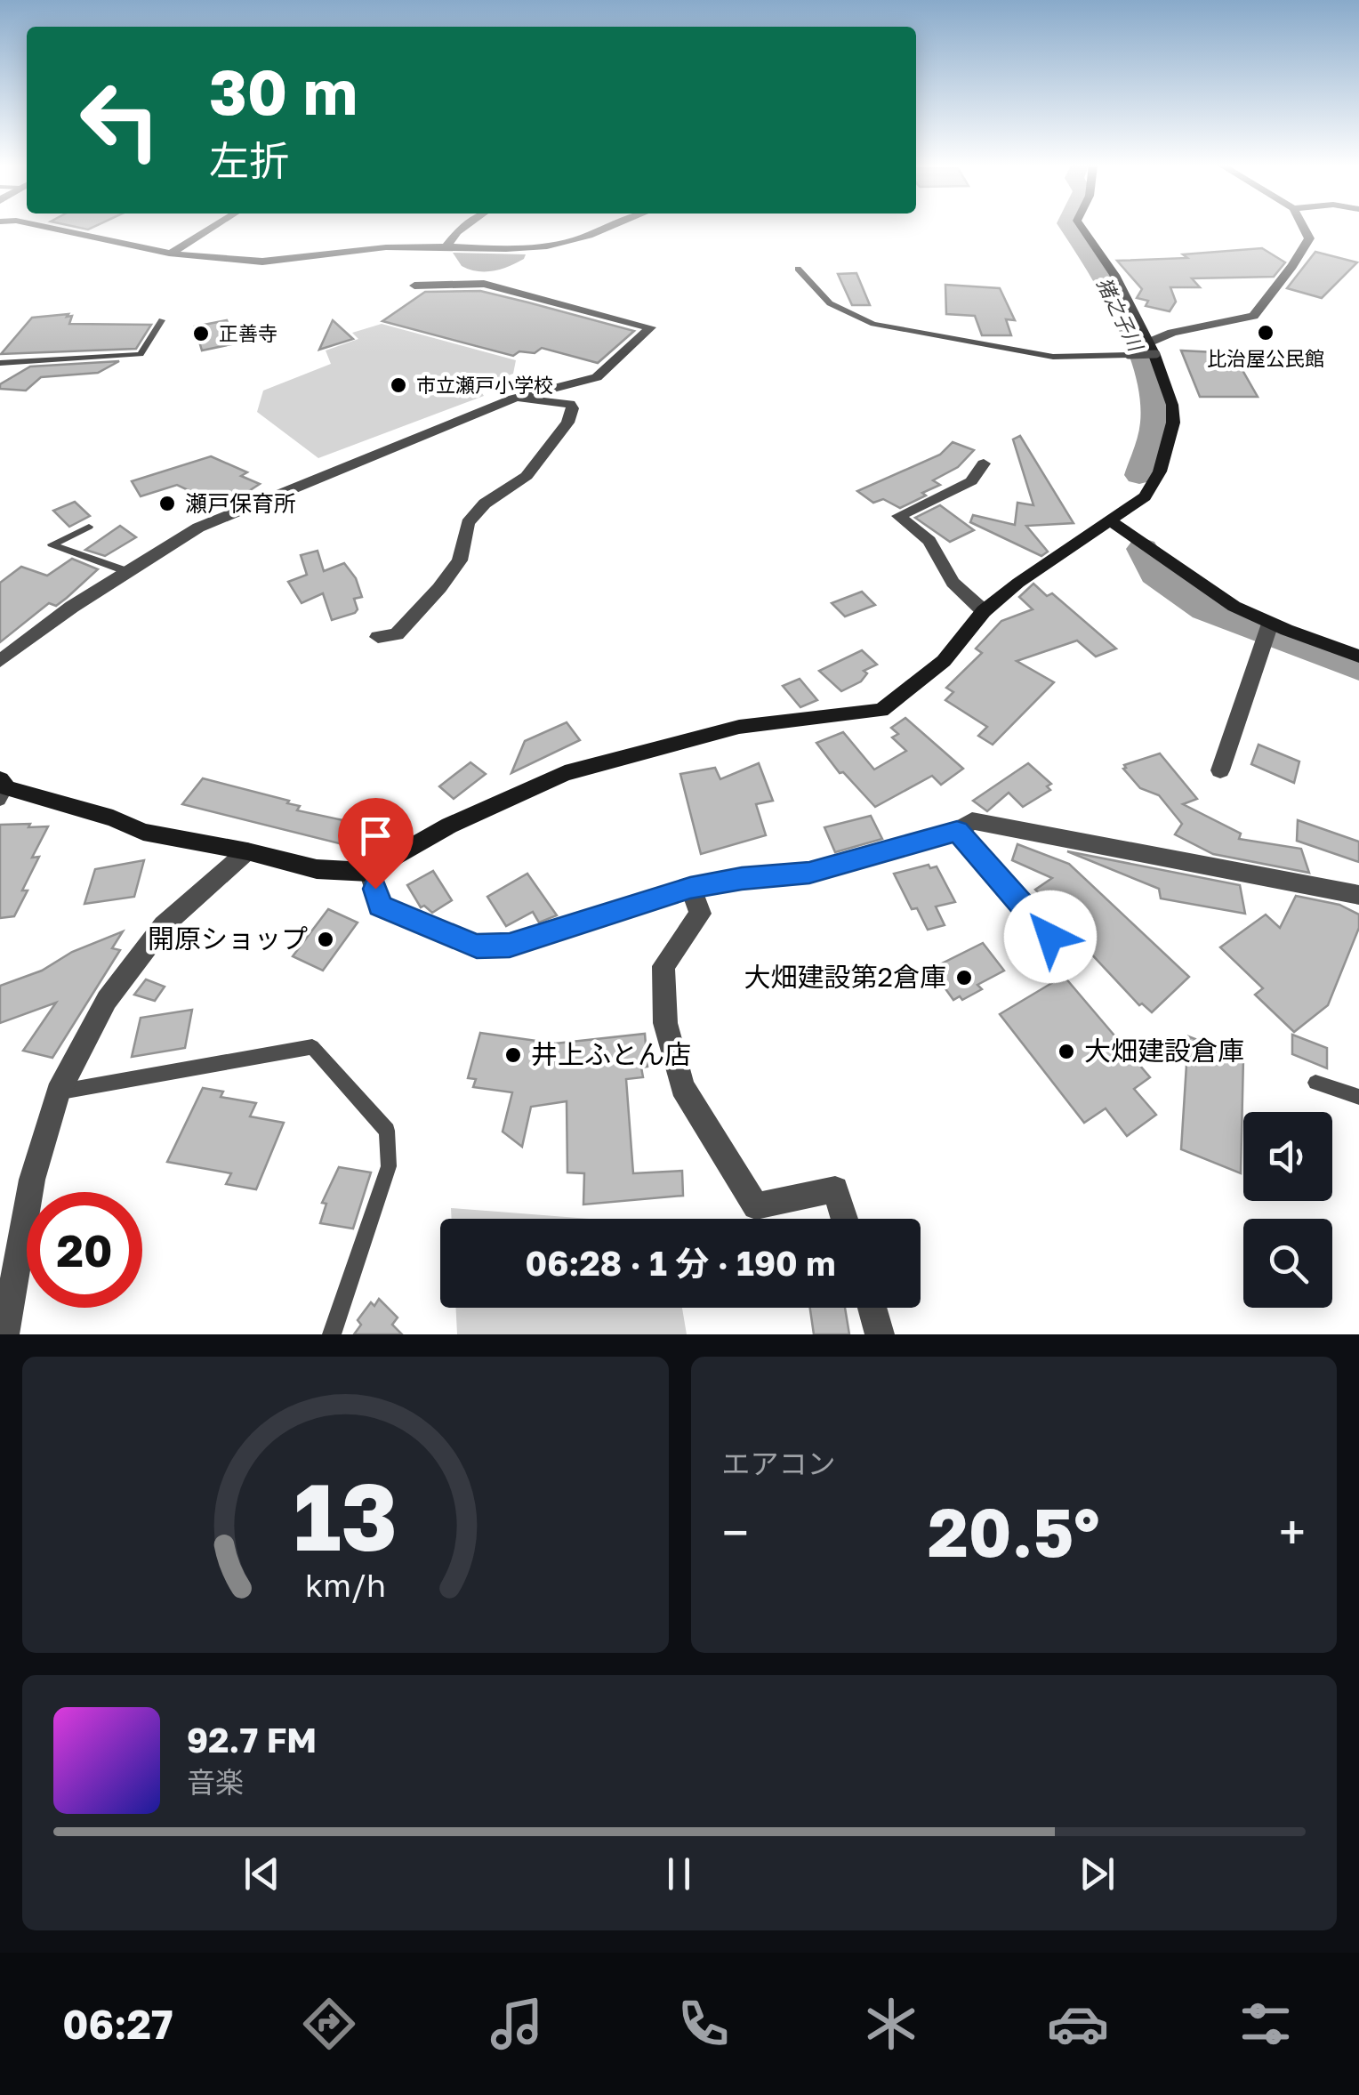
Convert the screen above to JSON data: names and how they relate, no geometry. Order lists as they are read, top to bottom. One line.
{"water":["猪之子川"],"places":["比治屋公民館","正善寺","市立瀬戸小学校","瀬戸保育所","開原ショップ","大畑建設第2倉庫","大畑建設倉庫","井上ふとん店"],"page":{"turn":["30 m","左折"],"limit":"20","trip":"06:28 · 1 分 · 190 m","tile":"エアコン","heat":["−","20.5°","+"],"song":["92.7 FM","音楽"],"tabs":"06:27","gauge":["13","km/h"]}}
